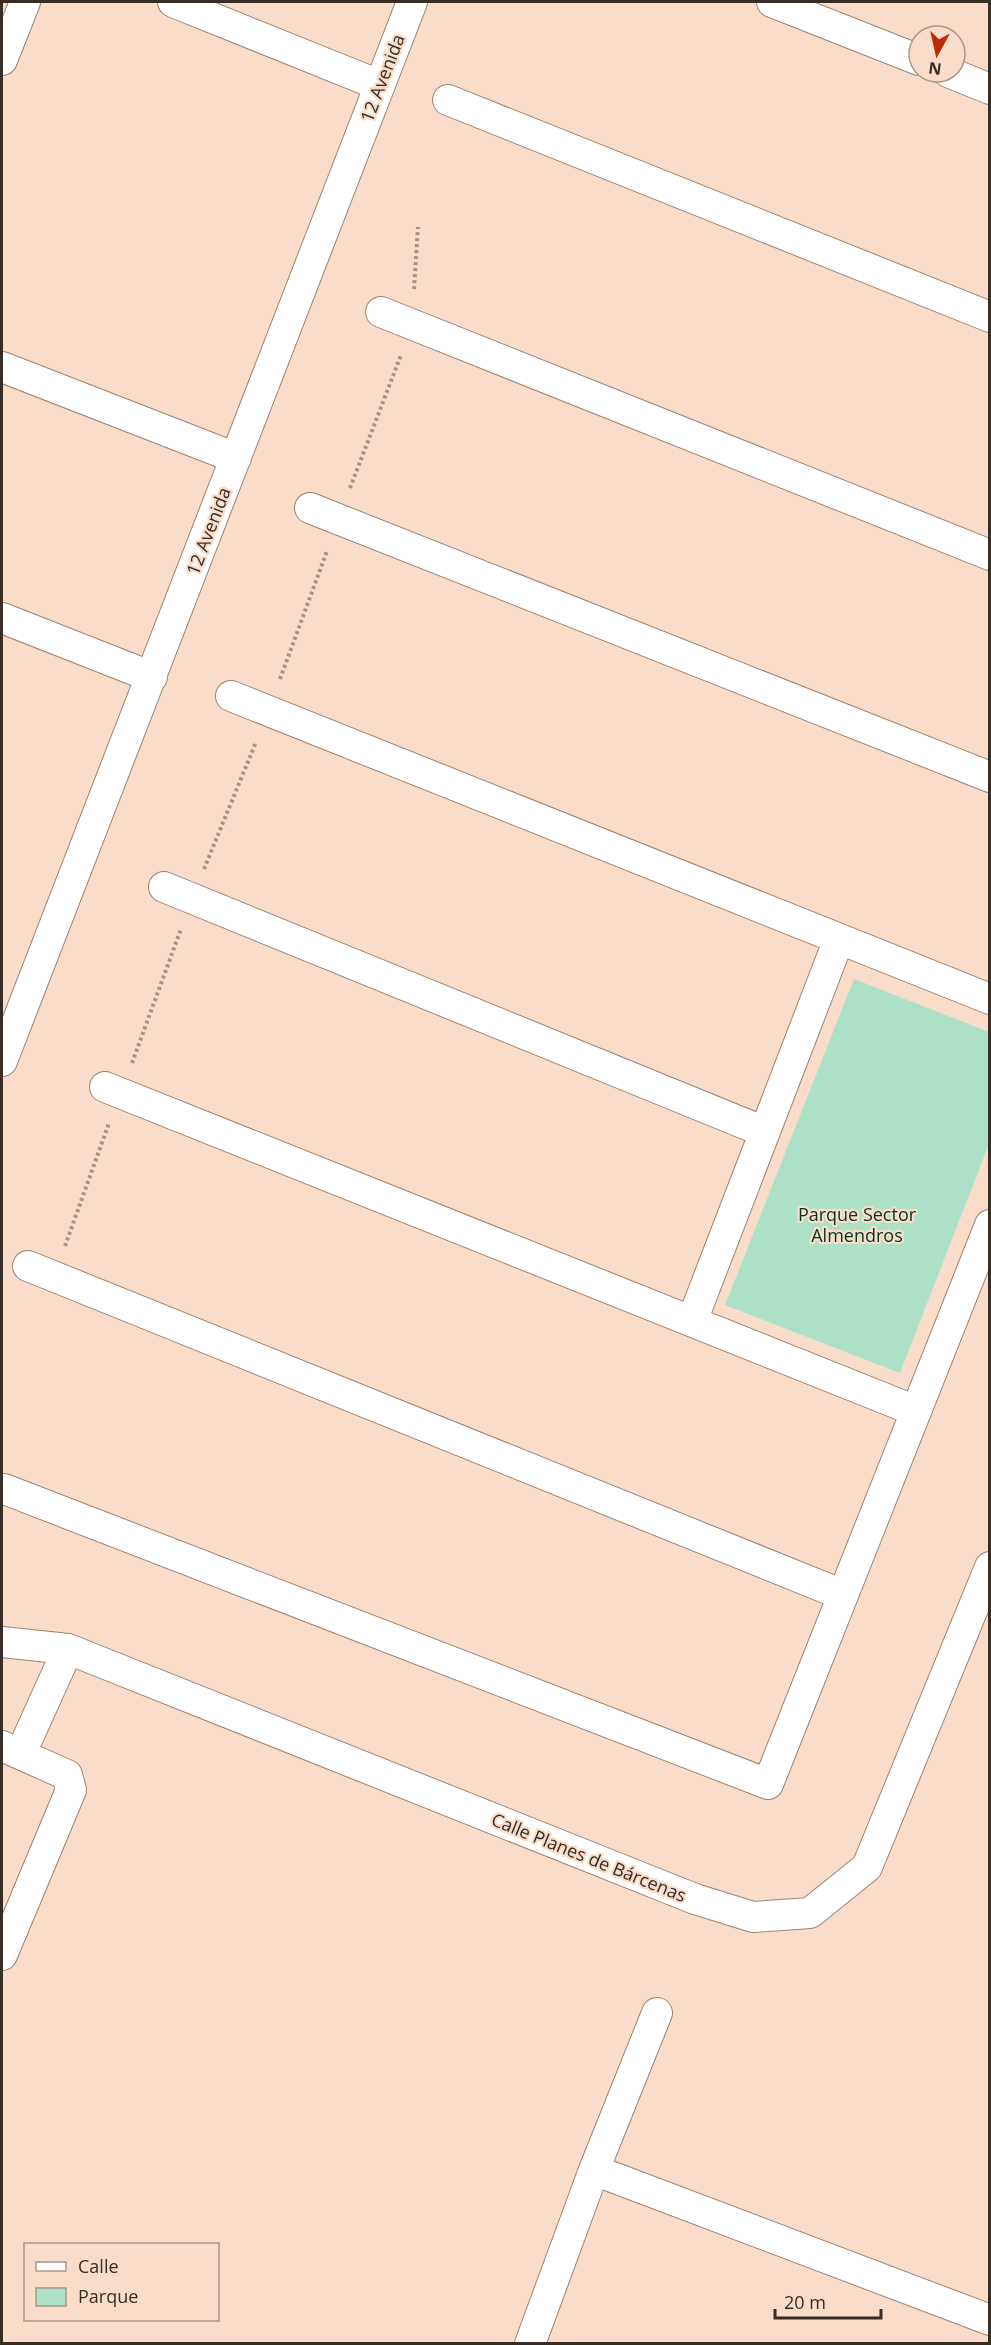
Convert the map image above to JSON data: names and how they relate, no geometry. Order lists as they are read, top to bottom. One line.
{"streets":{"street":["12 Avenida","Calle Planes de Bárcenas"]},"parks":["Parque Sector Almendros"],"legend":["Calle","Parque"],"scale_bar":"20 m","north":"bottom"}
